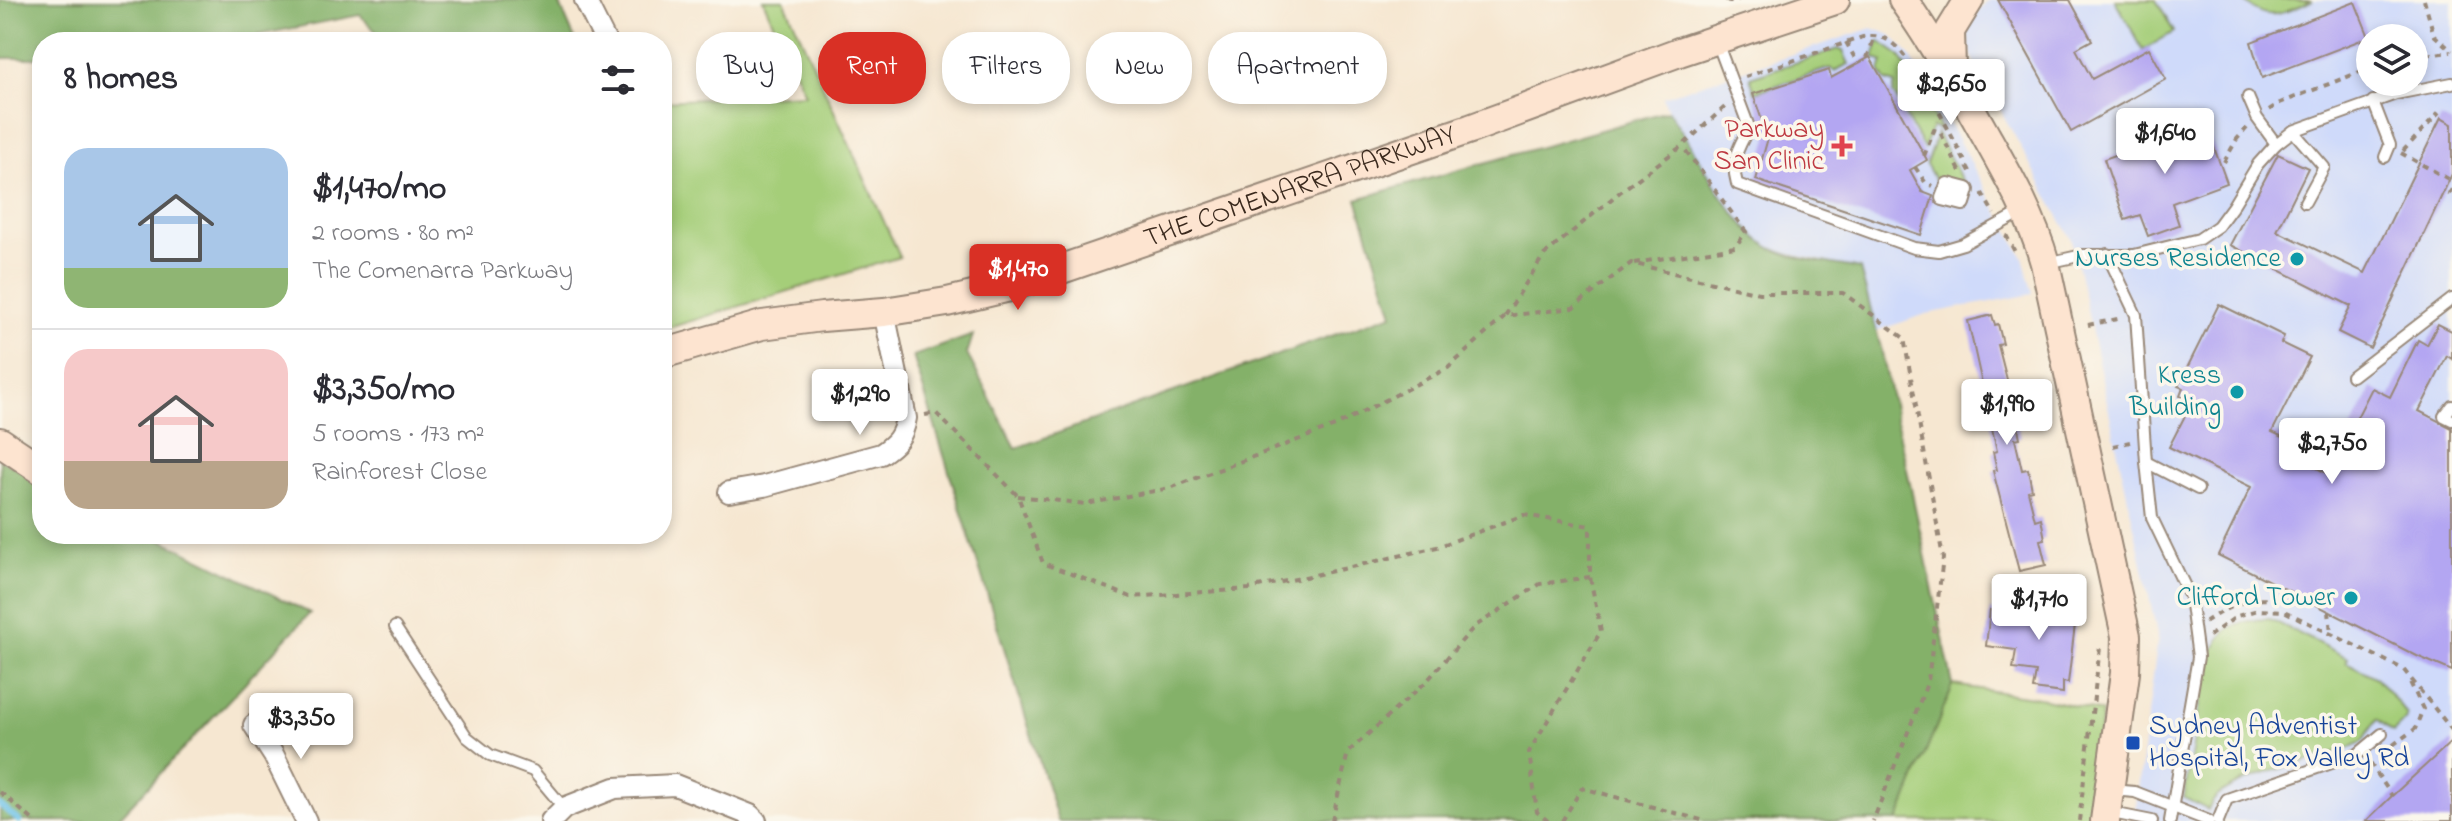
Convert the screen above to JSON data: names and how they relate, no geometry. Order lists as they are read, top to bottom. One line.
{"streets":{"main road":["THE COMENARRA PARKWAY"]},"places":{"health":["Parkway San Clinic"],"other":["Nurses Residence","Kress Building","Clifford Tower"],"transit":["Sydney Adventist Hospital, Fox Valley Rd"]},"page":{"chip":["Buy","Rent","Filters","New","Apartment"],"heading":"8 homes","price":["$2,650","$1,640","$1,470","$1,290","$1,990","$2,750","$1,710","$3,350"],"list":[{"name":"$1,470/mo","note":"2 rooms · 80 m² · The Comenarra Parkway"},{"name":"$3,350/mo","note":"5 rooms · 173 m² · Rainforest Close"}]}}
